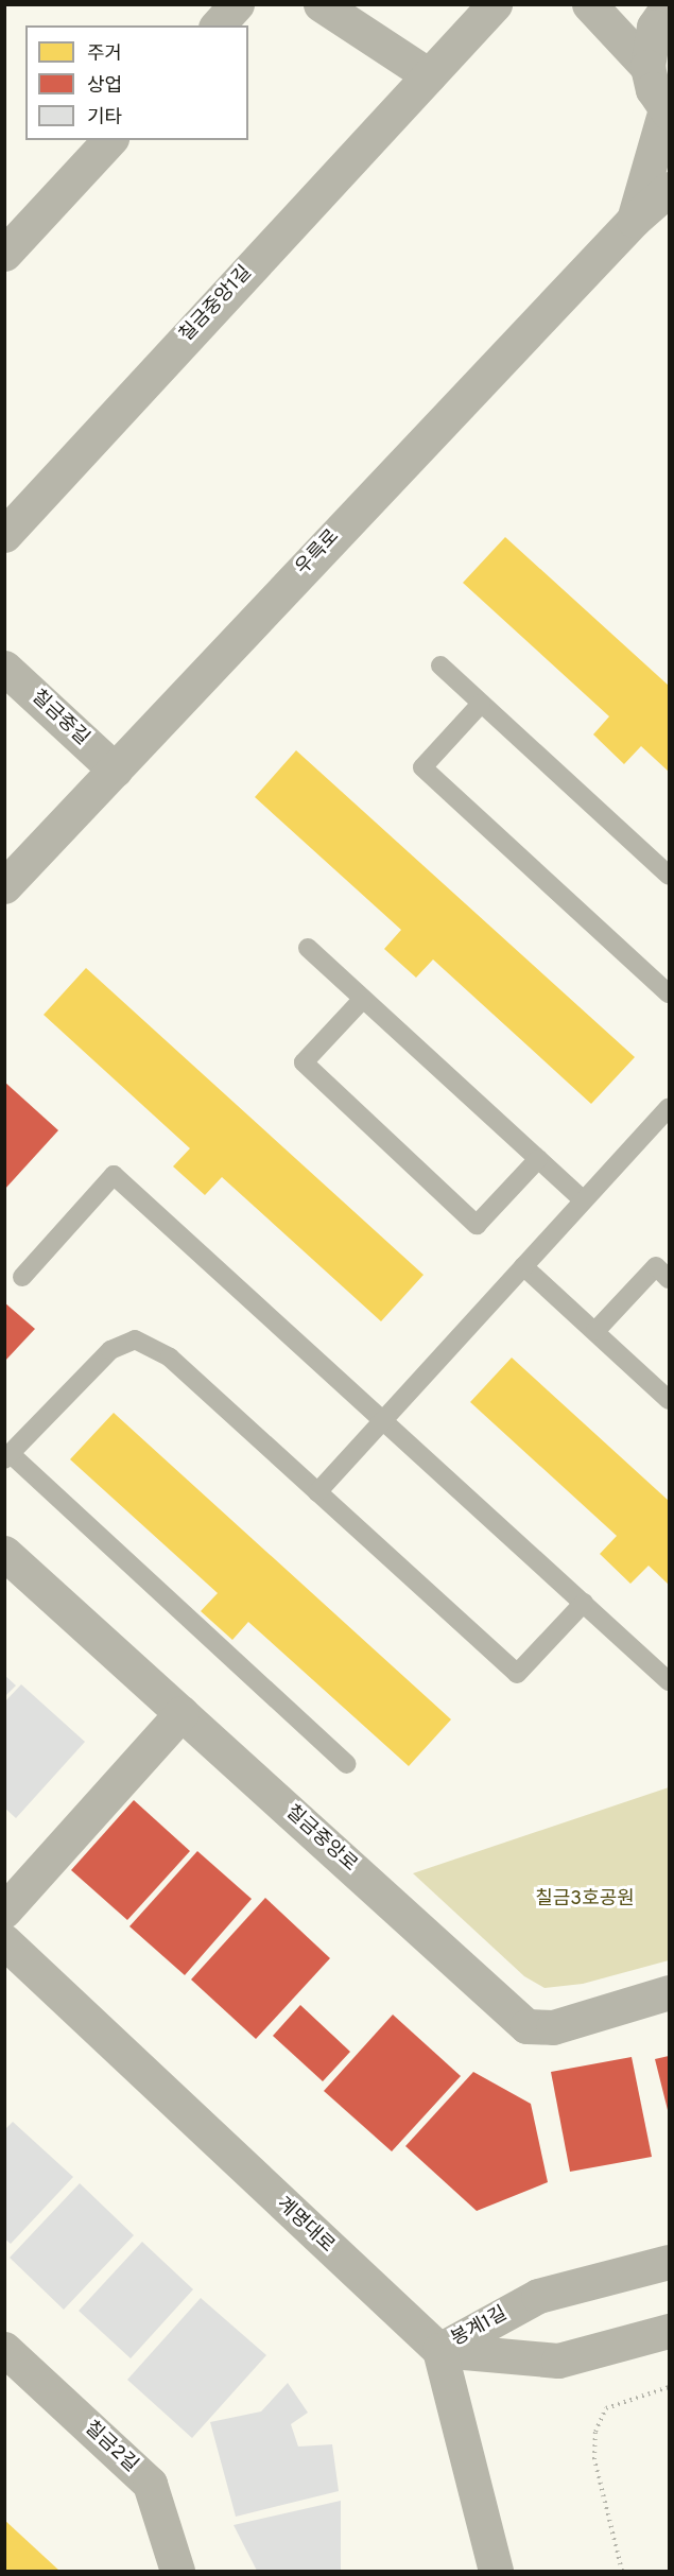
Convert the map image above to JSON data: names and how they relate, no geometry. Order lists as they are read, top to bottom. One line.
{"streets":{"street":["칠금중앙1길","우륵로","칠금중길","칠금중앙로","계명대로","봉계1길","칠금2길"]},"crossings":[["우륵로","칠금중길"],["계명대로","봉계1길"]],"parks":["칠금3호공원"],"legend":["주거","상업","기타"]}
